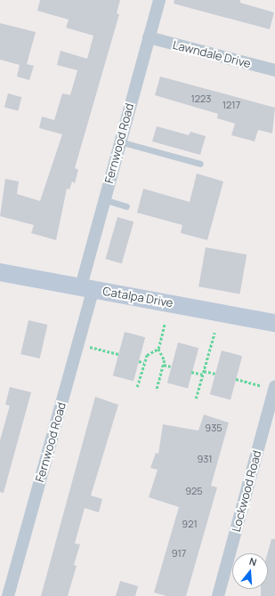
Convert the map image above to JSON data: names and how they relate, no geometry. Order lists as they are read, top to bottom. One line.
{"streets":{"street":["Lawndale Drive","Fernwood Road","Catalpa Drive","Lockwood Road"]},"crossings":[["Lawndale Drive","Fernwood Road"],["Fernwood Road","Catalpa Drive"]],"house_numbers":["1223","1217","935","931","925","921","917"],"north":"top"}
